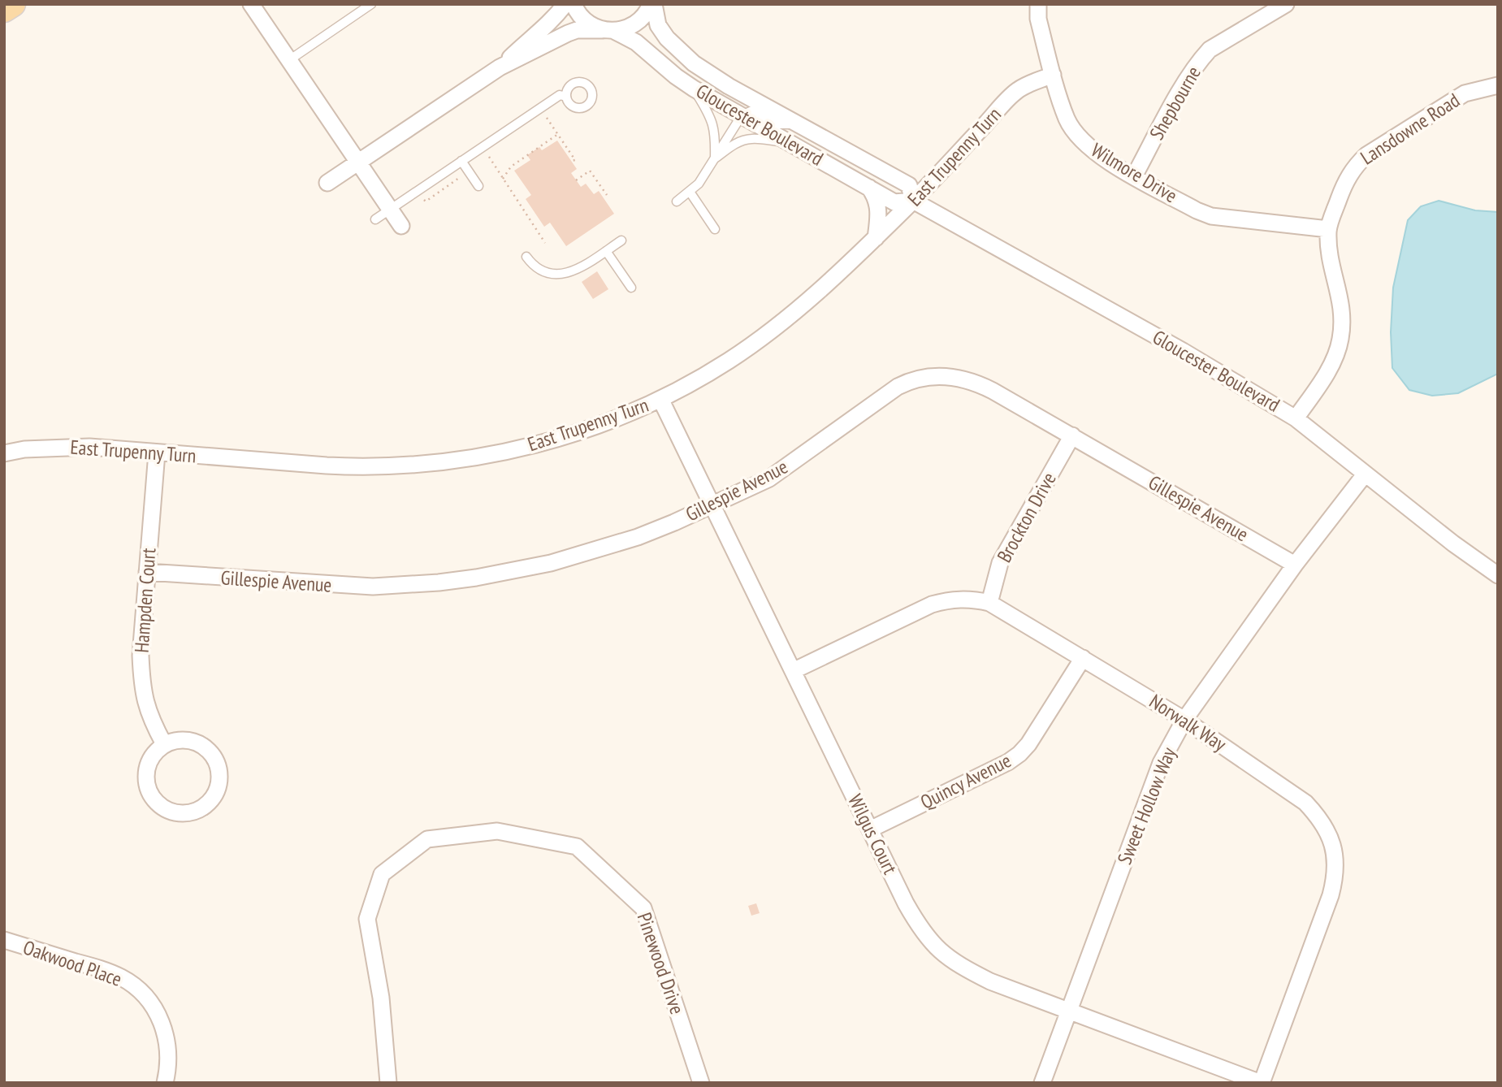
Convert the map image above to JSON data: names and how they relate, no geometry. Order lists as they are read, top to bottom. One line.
{"streets":{"street":["Shepbourne","Gloucester Boulevard","Lansdowne Road","East Trupenny Turn","Wilmore Drive","Gillespie Avenue","Brockton Drive","Hampden Court","Norwalk Way","Quincy Avenue","Sweet Hollow Way","Wilgus Court","Oakwood Place","Pinewood Drive"]},"crossings":[["Shepbourne","Wilmore Drive"],["Gloucester Boulevard","Lansdowne Road"],["Gloucester Boulevard","East Trupenny Turn"],["Gloucester Boulevard","Sweet Hollow Way"],["Lansdowne Road","Wilmore Drive"],["East Trupenny Turn","Wilmore Drive"],["East Trupenny Turn","Hampden Court"],["East Trupenny Turn","Wilgus Court"],["Gillespie Avenue","Brockton Drive"],["Gillespie Avenue","Hampden Court"],["Gillespie Avenue","Sweet Hollow Way"],["Gillespie Avenue","Wilgus Court"],["Brockton Drive","Norwalk Way"],["Norwalk Way","Quincy Avenue"],["Norwalk Way","Sweet Hollow Way"],["Norwalk Way","Wilgus Court"],["Quincy Avenue","Wilgus Court"],["Sweet Hollow Way","Wilgus Court"]]}
